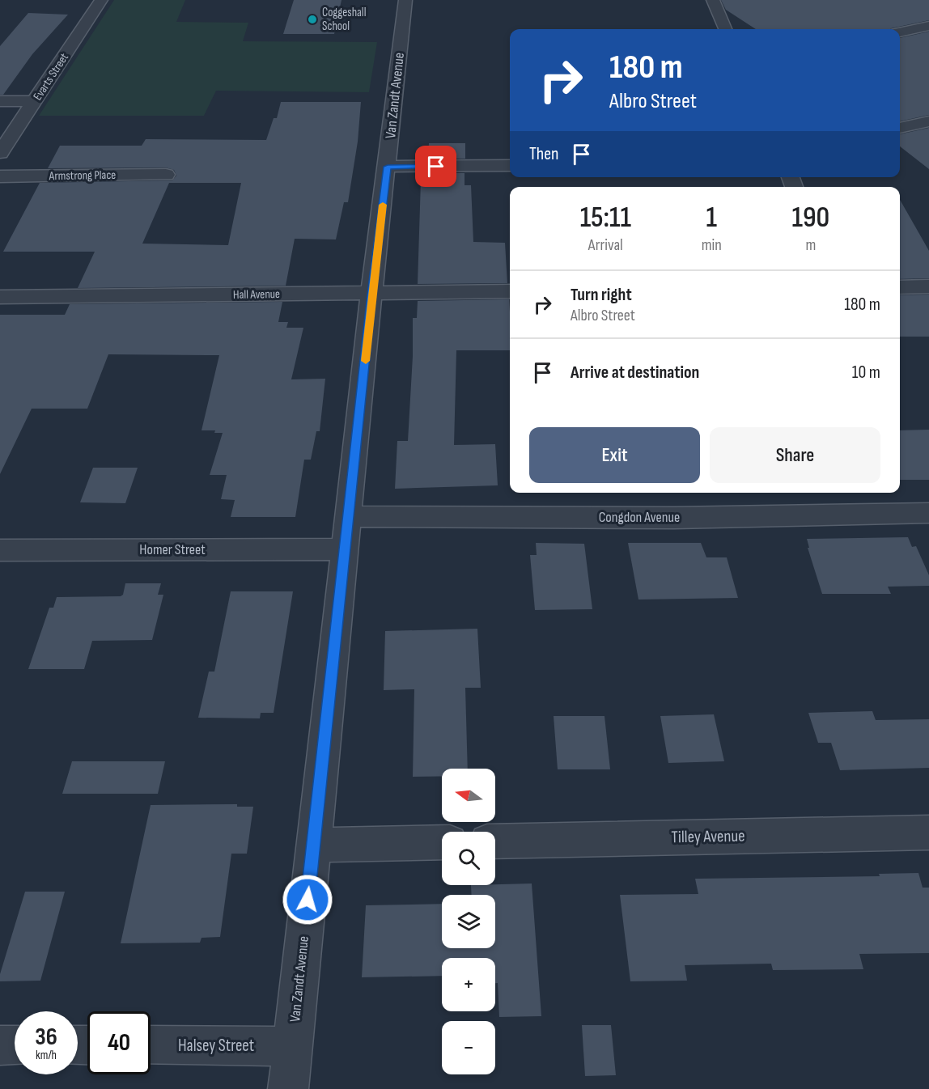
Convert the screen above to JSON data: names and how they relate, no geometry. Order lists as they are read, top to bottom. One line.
{"streets":{"street":["Evarts Street","Van Zandt Avenue","Armstrong Place","Hall Avenue","Congdon Avenue","Homer Street","Tilley Avenue","Halsey Street"]},"crossings":[["Van Zandt Avenue","Hall Avenue"],["Van Zandt Avenue","Congdon Avenue"],["Van Zandt Avenue","Homer Street"],["Van Zandt Avenue","Halsey Street"]],"places":["Coggeshall School"],"north":"left","page":{"turn":["180 m","Albro Street"],"then":"Then","eta":["15:11","Arrival","1","min","190","m"],"list":[{"name":"Turn right","note":"Albro Street","value":"180 m"},{"name":"Arrive at destination","value":"10 m"}],"buttons":["Exit","Share"],"map_buttons":["+","−"],"speed":"36 km/h","limit":"40"}}
